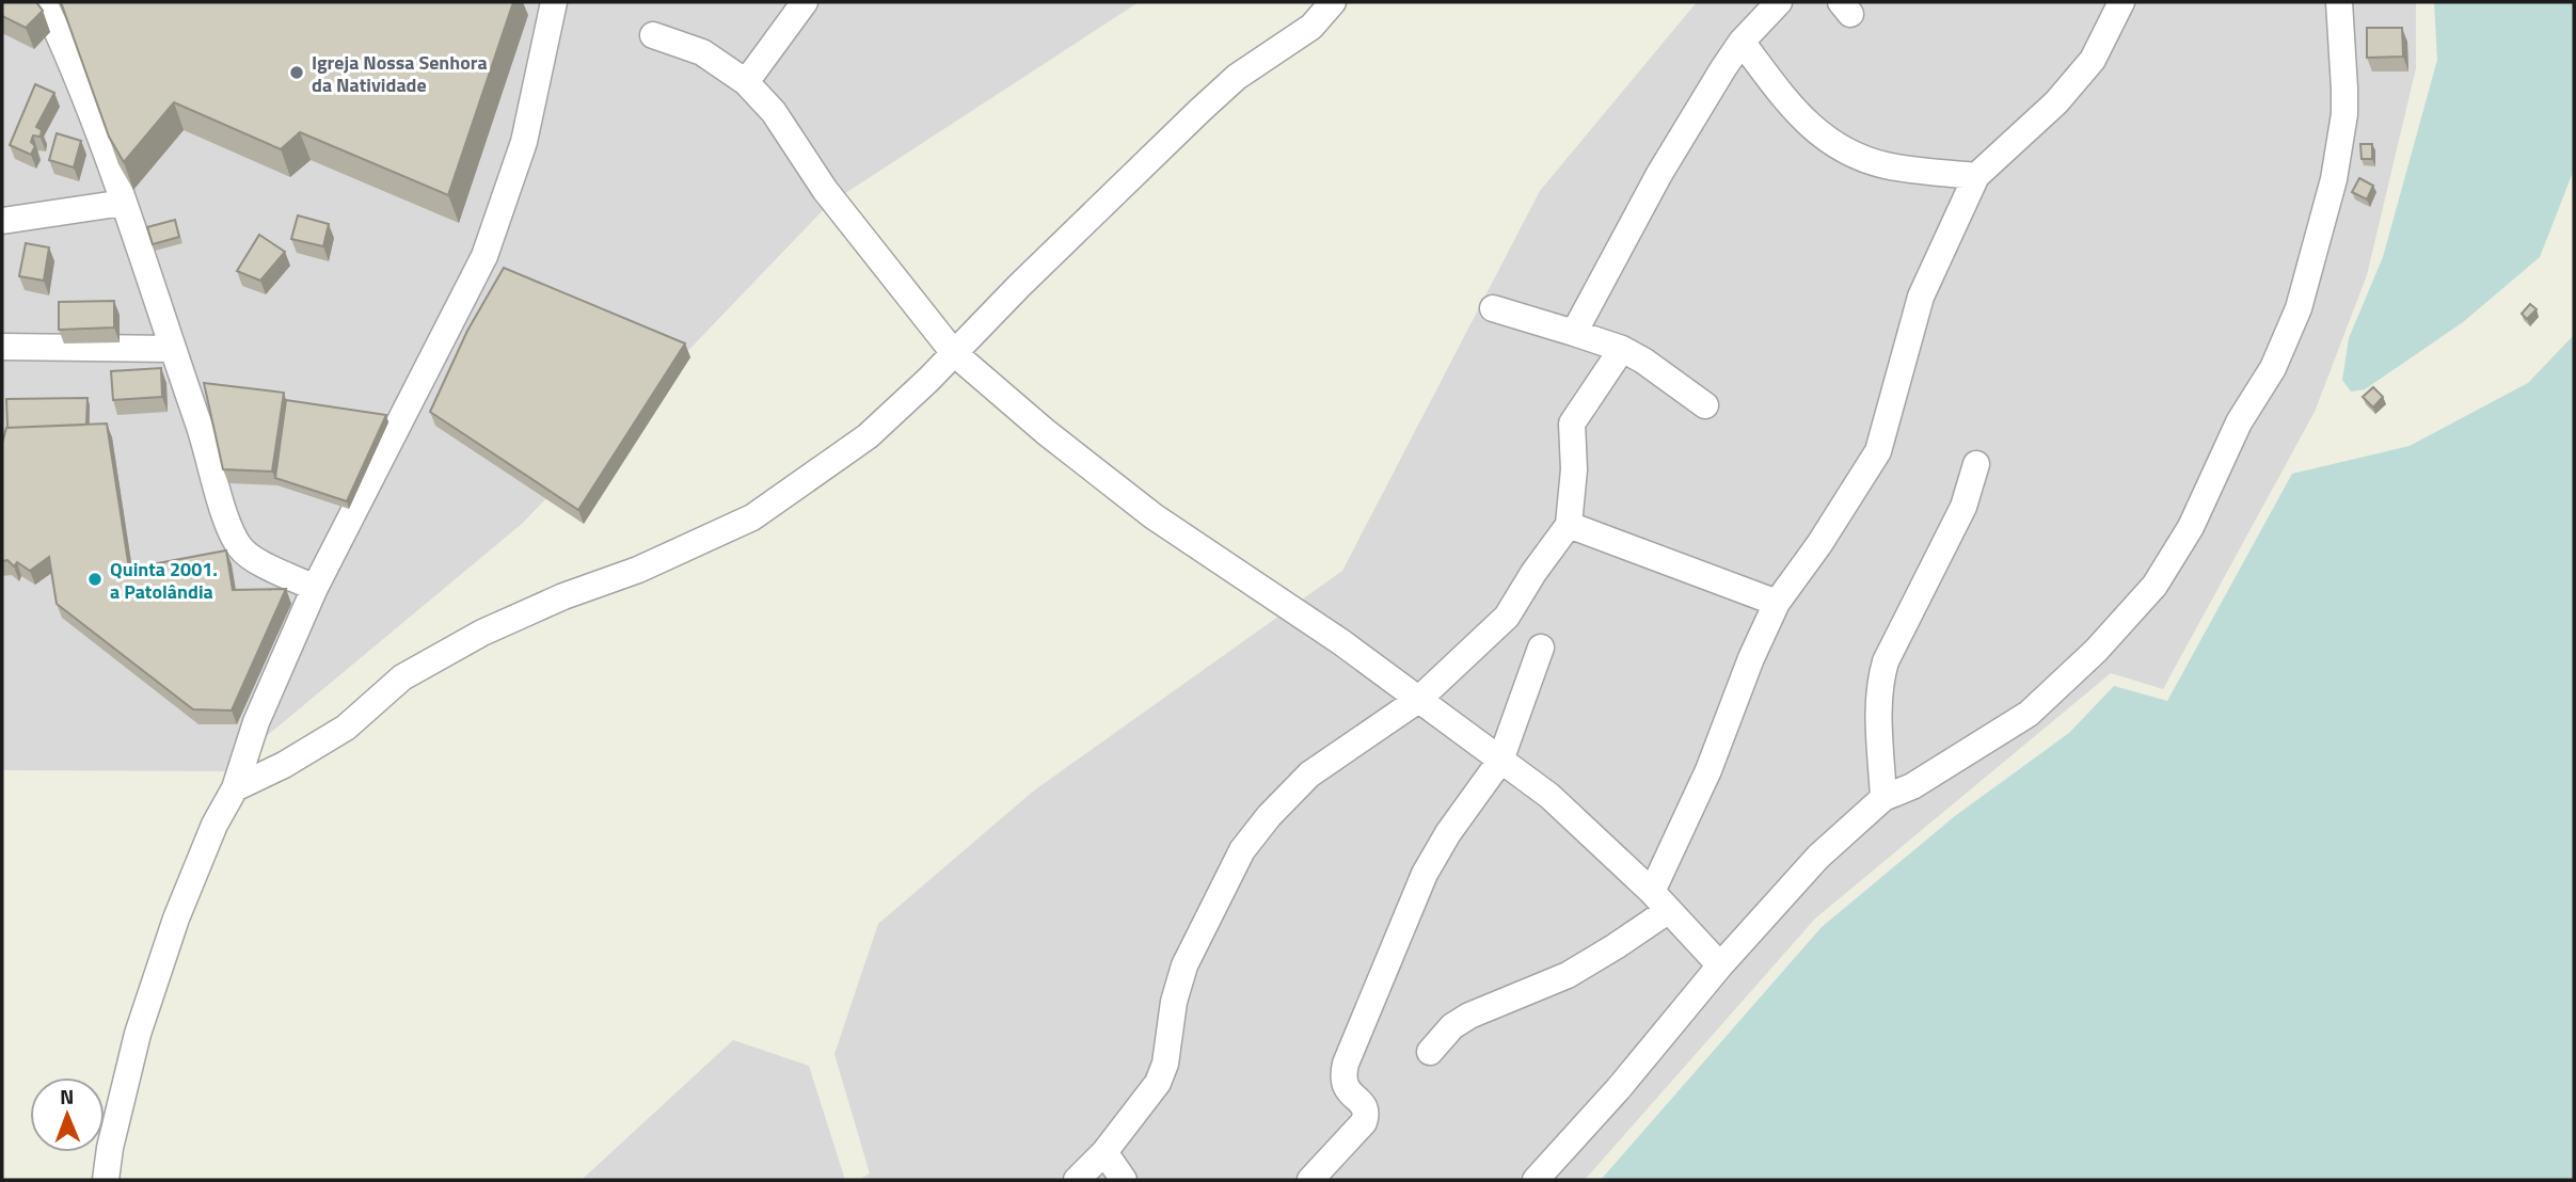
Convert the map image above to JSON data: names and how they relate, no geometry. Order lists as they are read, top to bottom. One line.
{"places":["Igreja Nossa Senhora da Natividade","Quinta 2001. a Patolândia"],"north":"top"}
